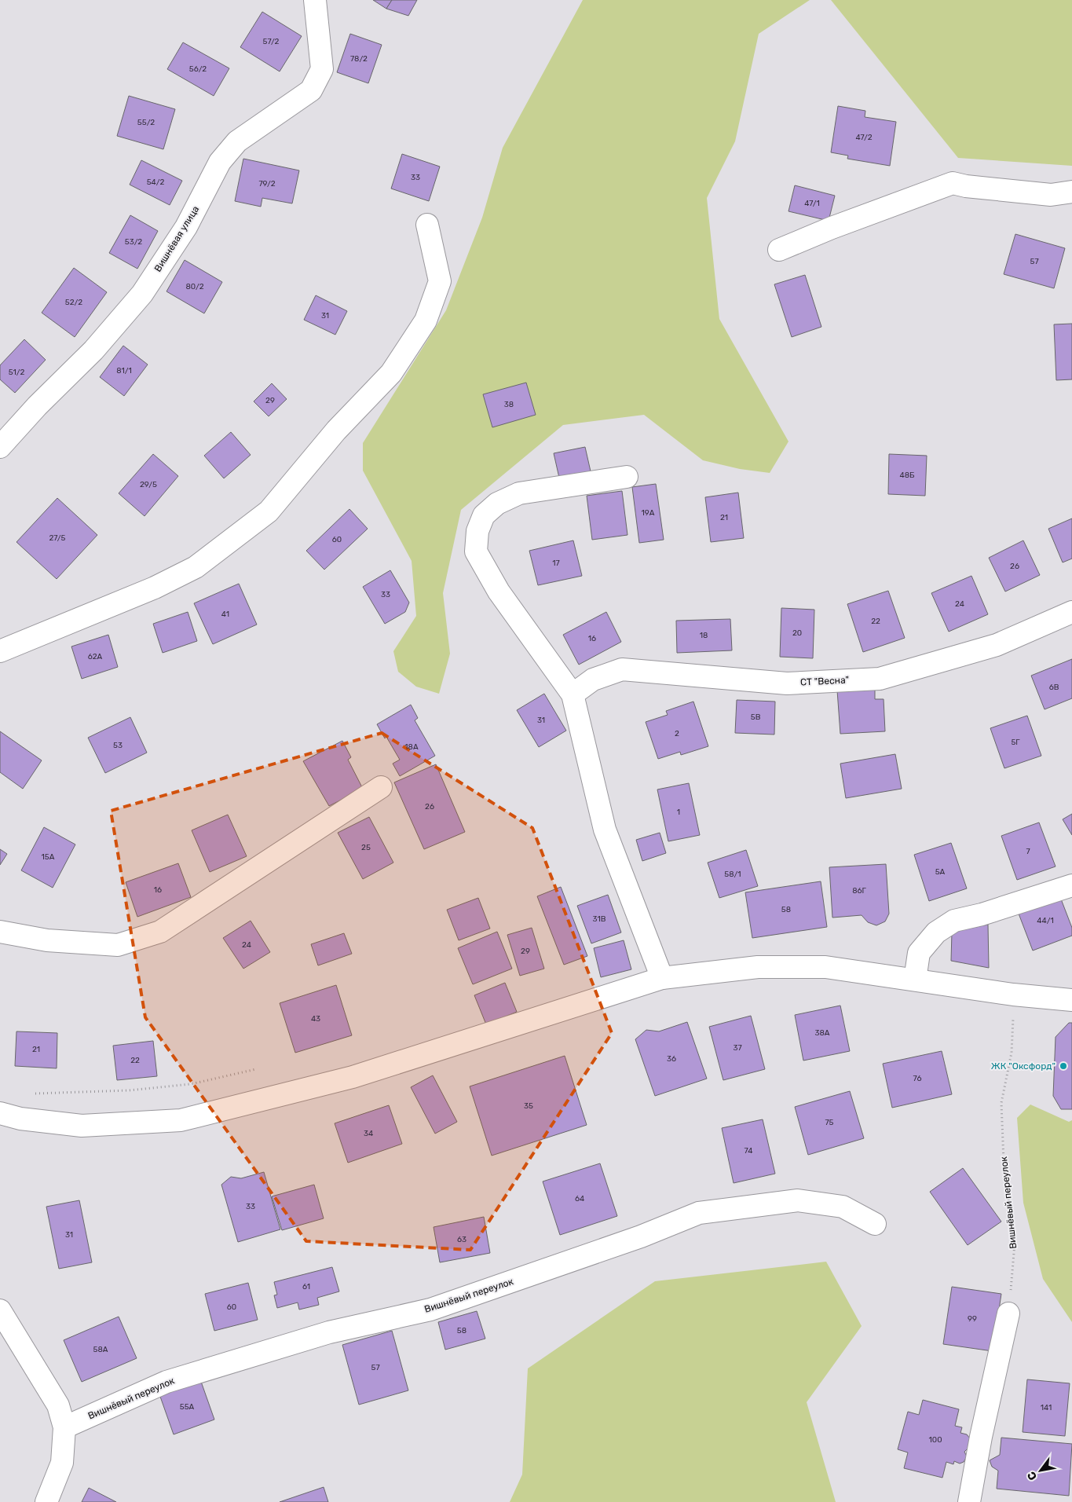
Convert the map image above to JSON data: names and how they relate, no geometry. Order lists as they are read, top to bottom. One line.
{"streets":{"street":["Вишнёвая улица","СТ \"Весна\"","Вишнёвый переулок"]},"places":["ЖК \"Оксфорд\""],"house_numbers":["57/2","78/2","56/2","55/2","47/2","33","54/2","79/2","47/1","53/2","57","80/2","52/2","31","81/1","51/2","29","38","48Б","29/5","19А","21","27/5","60","17","26","33","24","41","22","20","18","16","62А","6В","5В","31","2","5Г","53","18А","26","1","25","7","15А","5А","58/1","16","86Г","58","31В","44/1","24","29","43","38А","37","21","36","22","76","35","75","34","74","64","33","31","63","61","60","99","58","58А","57","55А","141","100"],"north":"bottom left"}
